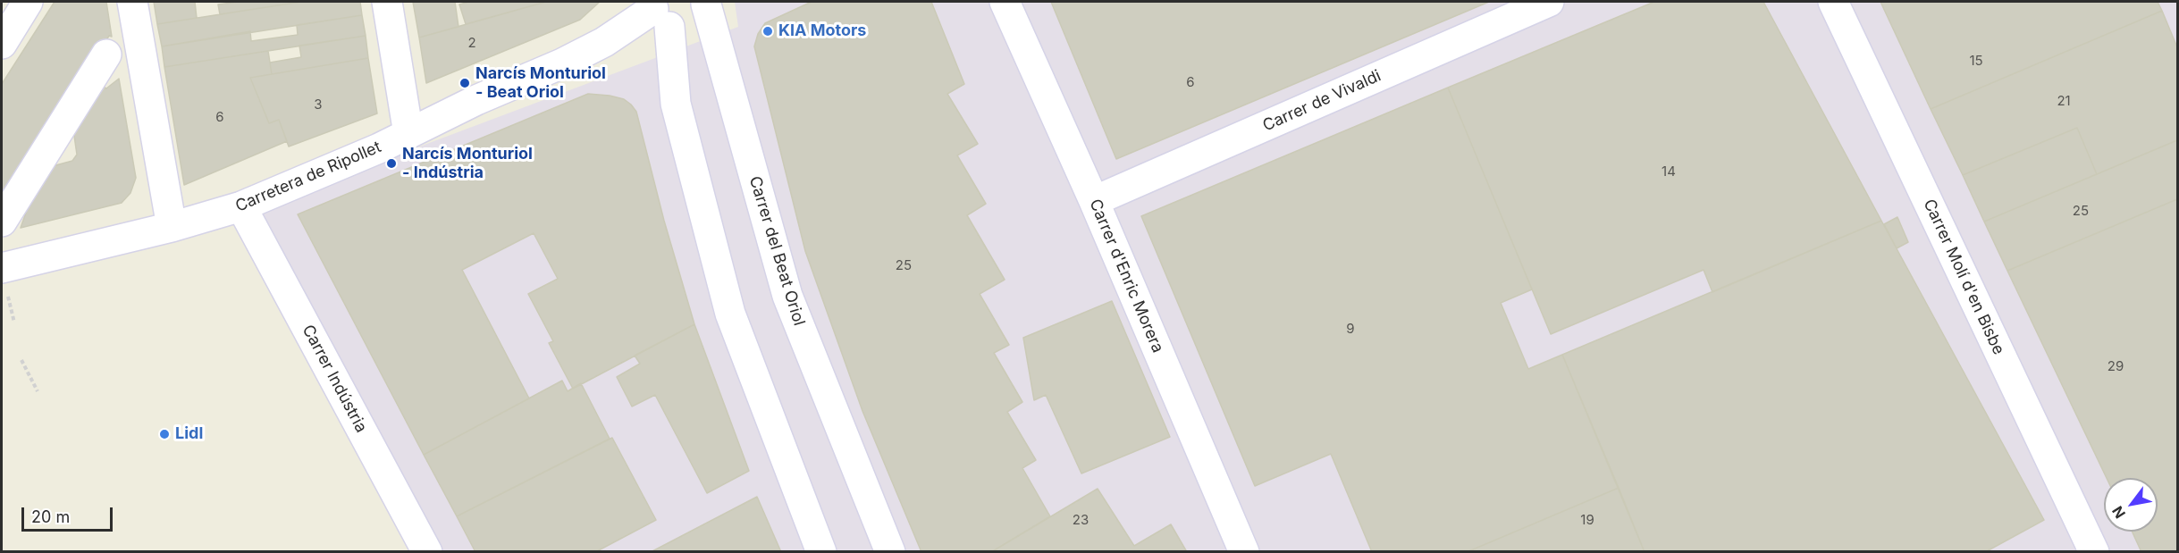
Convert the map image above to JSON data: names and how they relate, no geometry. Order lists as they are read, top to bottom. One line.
{"streets":{"street":["Carrer de Vivaldi","Carretera de Ripollet","Carrer del Beat Oriol","Carrer d'Enric Morera","Carrer Molí d'en Bisbe","Carrer Indústria"]},"crossings":[["Carrer de Vivaldi","Carrer d'Enric Morera"],["Carretera de Ripollet","Carrer del Beat Oriol"],["Carretera de Ripollet","Carrer Indústria"]],"places":["KIA Motors","Narcís Monturiol - Beat Oriol","Narcís Monturiol - Indústria","Lidl"],"house_numbers":["2","15","6","21","3","6","14","25","25","9","29","23","19"],"scale_bar":"20 m","north":"bottom left"}
